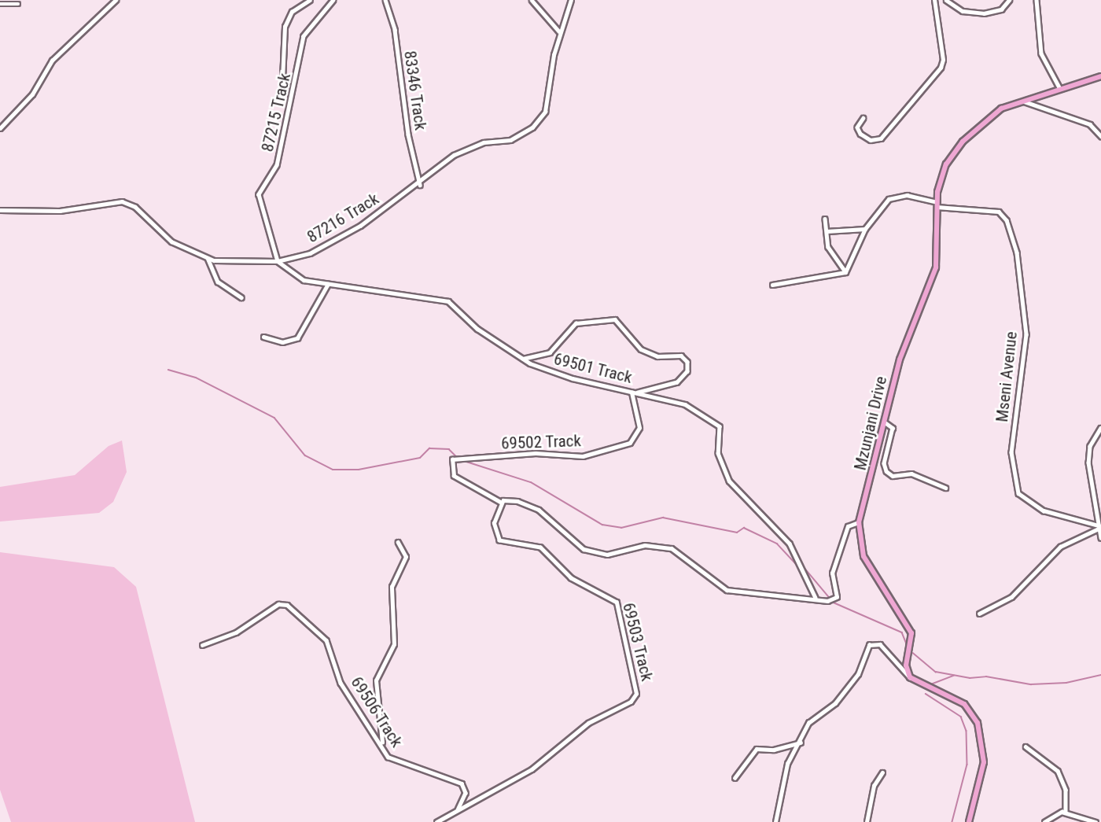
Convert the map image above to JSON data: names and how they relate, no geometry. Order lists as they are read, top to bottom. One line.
{"streets":{"main road":["Mzunjani Drive"],"street":["83346 Track","87215 Track","87216 Track","69501 Track","Mseni Avenue","69502 Track","69503 Track","69506 Track"]},"crossings":[["83346 Track","87216 Track"],["87215 Track","87216 Track"],["87215 Track","69501 Track"],["87216 Track","69501 Track"],["69501 Track","69502 Track"],["Mseni Avenue","Mzunjani Drive"],["69502 Track","69503 Track"],["69503 Track","69506 Track"]]}
